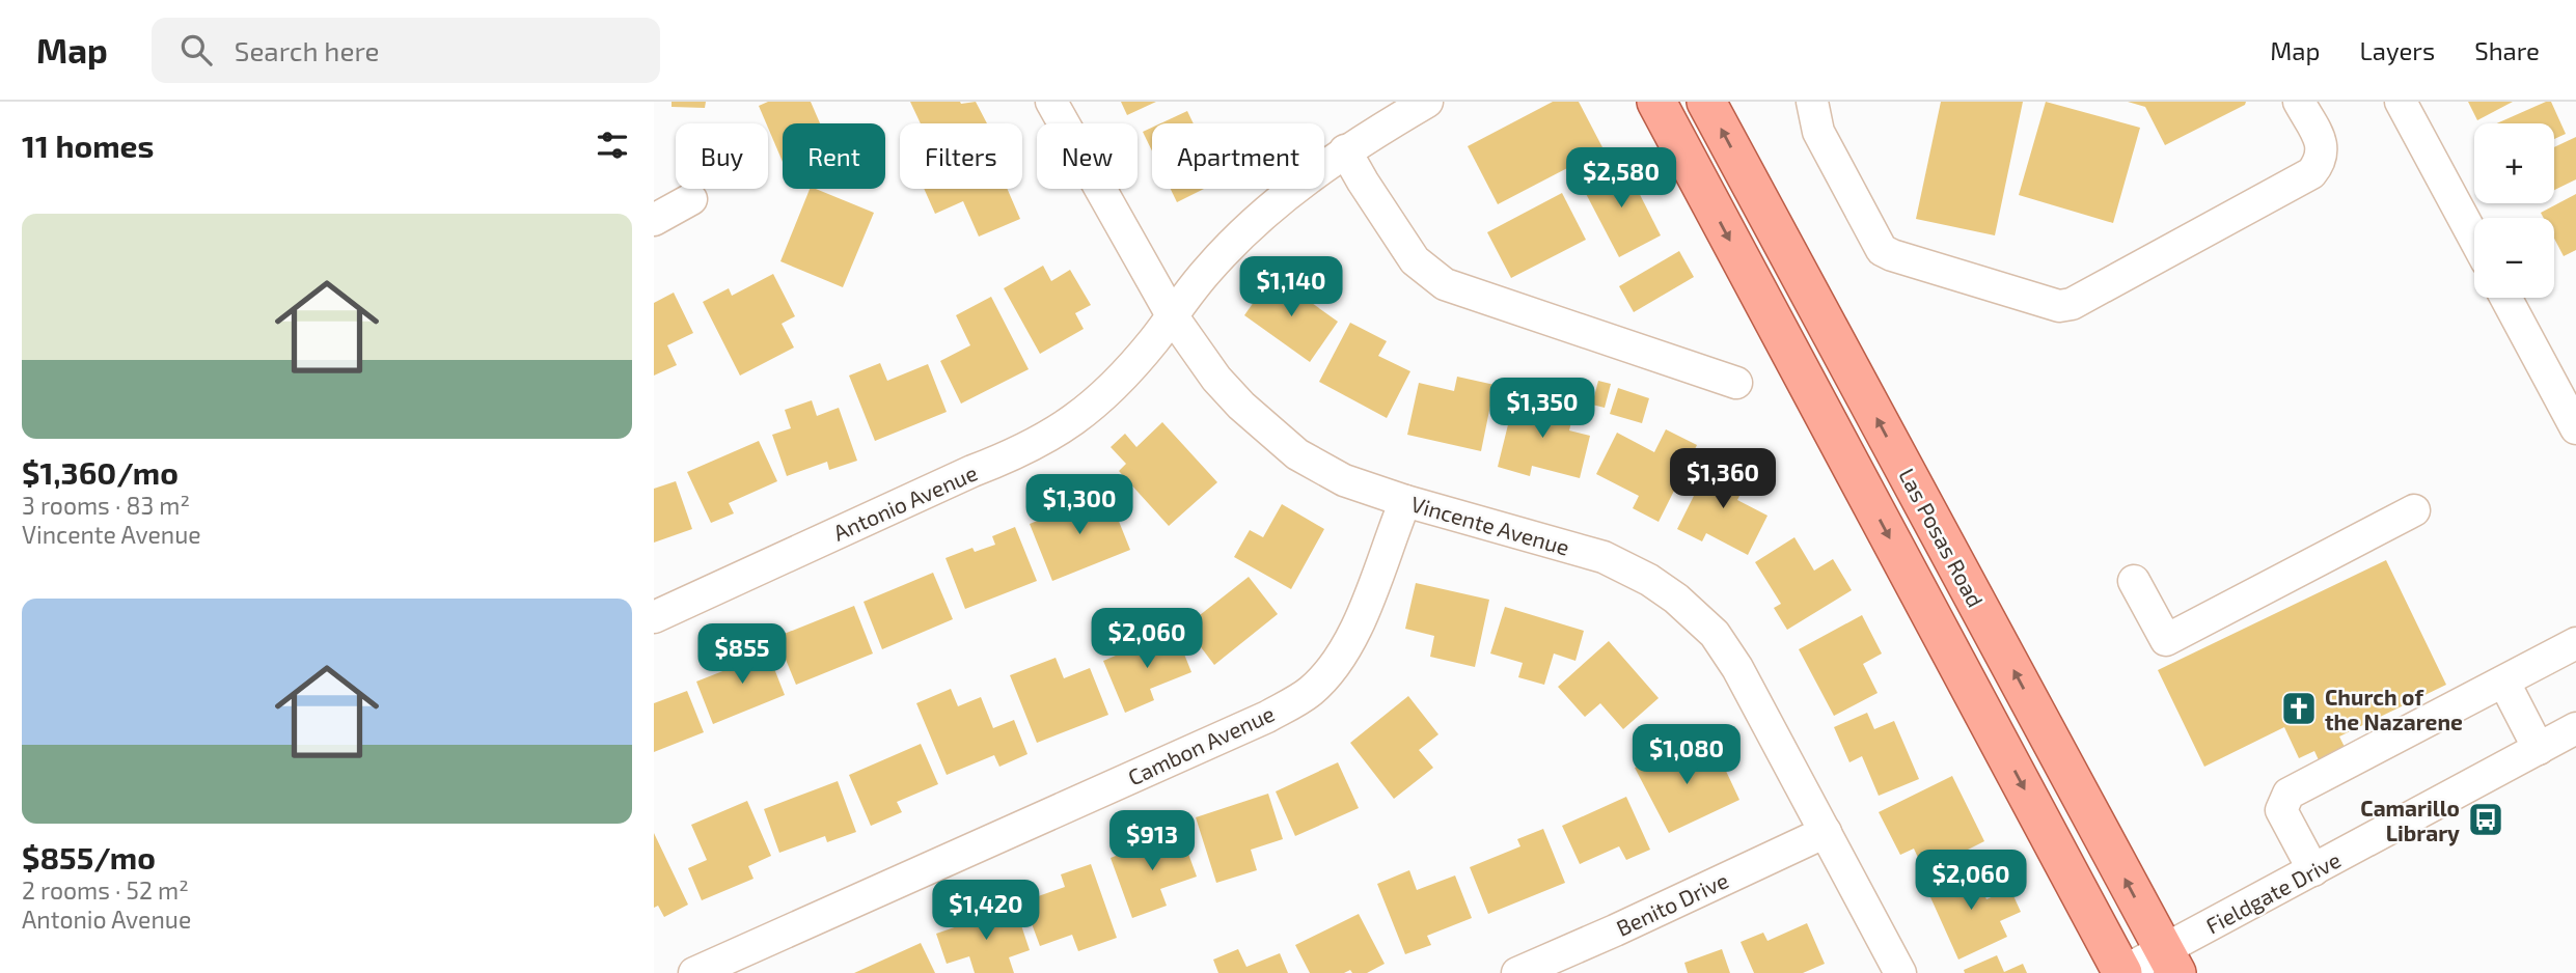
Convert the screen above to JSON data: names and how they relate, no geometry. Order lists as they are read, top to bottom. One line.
{"streets":{"main road":["Las Posas Road"],"street":["Antonio Avenue","Vincente Avenue","Cambon Avenue","Fieldgate Drive","Benito Drive"]},"crossings":[["Antonio Avenue","Vincente Avenue"],["Vincente Avenue","Cambon Avenue"],["Vincente Avenue","Benito Drive"],["Las Posas Road","Fieldgate Drive"]],"places":{"church":["Church of the Nazarene"],"bus stop":["Camarillo Library"]},"page":{"header":"Map","search":"Search here","nav":["Map","Layers","Share"],"heading":"11 homes","map_buttons":["+","−"],"chip":["Buy","Rent","Filters","New","Apartment"],"price":["$2,580","$1,140","$1,350","$1,360","$1,300","$2,060","$855","$1,080","$913","$2,060","$1,420"],"list":[{"name":"$1,360/mo","note":"3 rooms · 83 m² · Vincente Avenue"},{"name":"$855/mo","note":"2 rooms · 52 m² · Antonio Avenue"}]}}
